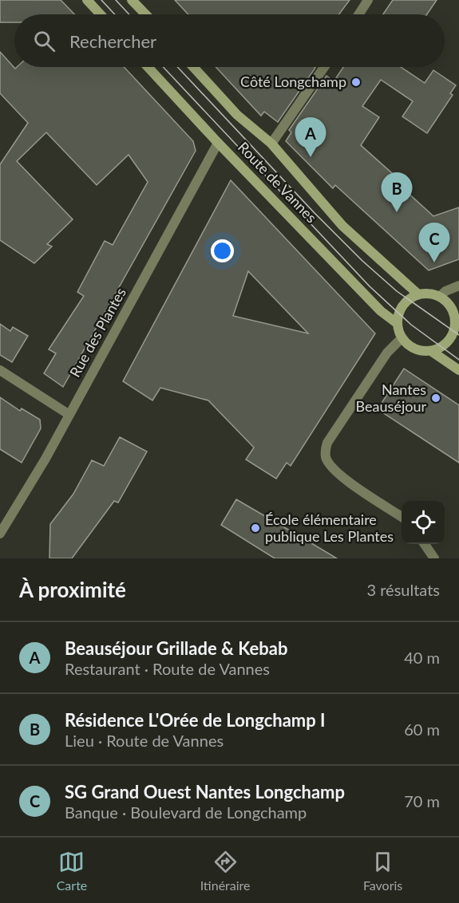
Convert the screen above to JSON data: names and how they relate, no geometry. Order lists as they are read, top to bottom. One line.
{"streets":{"main road":["Route de Vannes"],"street":["Rue des Plantes"]},"crossings":[["Route de Vannes","Rue des Plantes"]],"places":["Côté Longchamp","Nantes Beauséjour","École élémentaire publique Les Plantes"],"page":{"search":"Rechercher","pins":["A","B","C"],"heading":["À proximité","3 résultats"],"list":[{"mark":"A","name":"Beauséjour Grillade & Kebab","note":"Restaurant · Route de Vannes","value":"40 m"},{"mark":"B","name":"Résidence L'Orée de Longchamp I","note":"Lieu · Route de Vannes","value":"60 m"},{"mark":"C","name":"SG Grand Ouest Nantes Longchamp","note":"Banque · Boulevard de Longchamp","value":"70 m"}],"nav":["Carte","Itinéraire","Favoris"]}}
